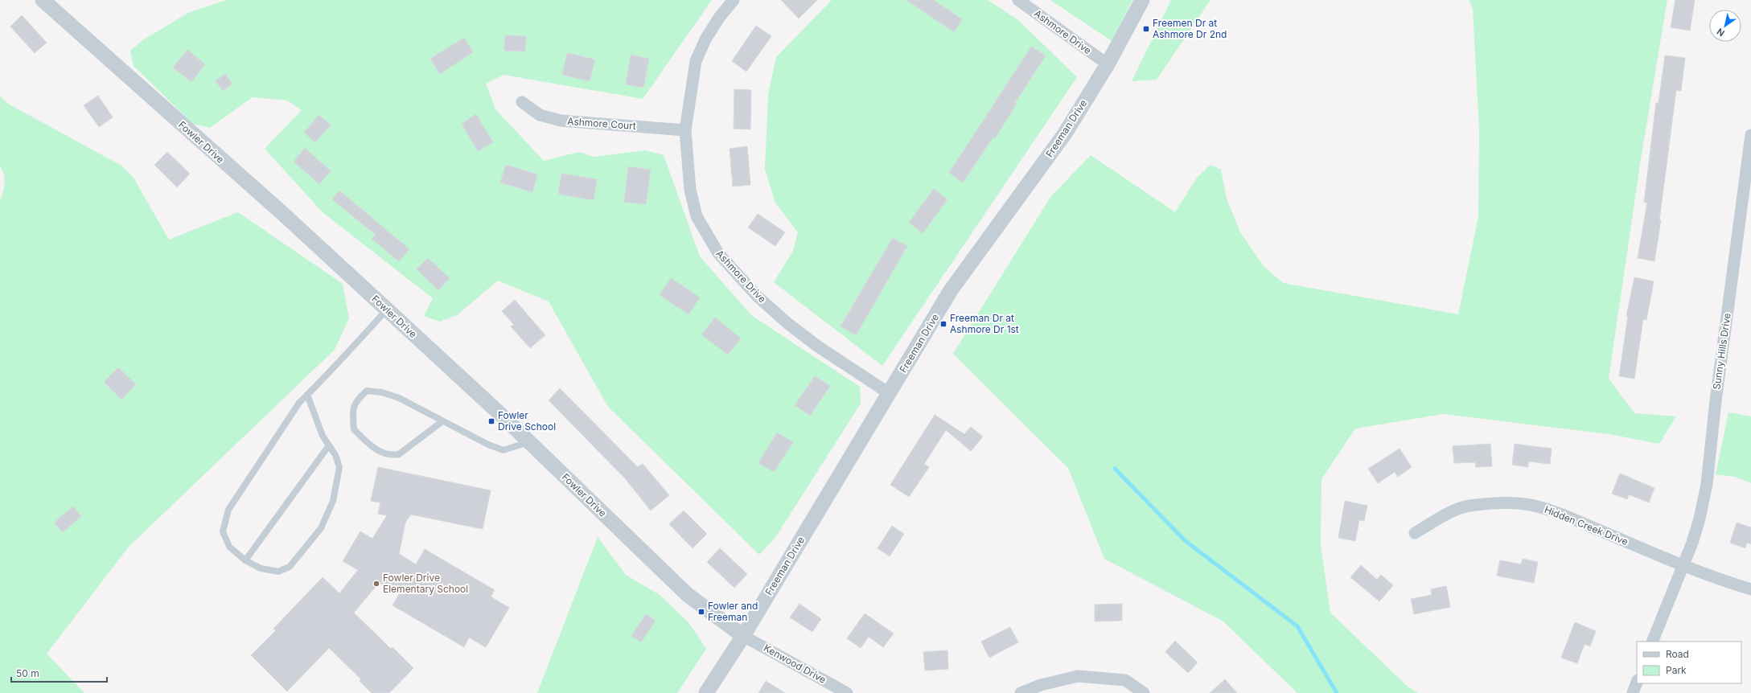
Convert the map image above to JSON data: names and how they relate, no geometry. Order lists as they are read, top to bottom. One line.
{"streets":{"street":["Ashmore Drive","Ashmore Court","Freeman Drive","Fowler Drive","Sunny Hills Drive","Hidden Creek Drive","Kenwood Drive"]},"crossings":[["Ashmore Drive","Ashmore Court"],["Ashmore Drive","Freeman Drive"],["Freeman Drive","Fowler Drive"],["Freeman Drive","Kenwood Drive"],["Fowler Drive","Kenwood Drive"],["Sunny Hills Drive","Hidden Creek Drive"]],"places":{"transit":["Freemen Dr at Ashmore Dr 2nd","Freeman Dr at Ashmore Dr 1st","Fowler Drive School","Fowler and Freeman"],"other":["Fowler Drive Elementary School"]},"legend":["Road","Park"],"scale_bar":"50 m","north":"bottom left"}
